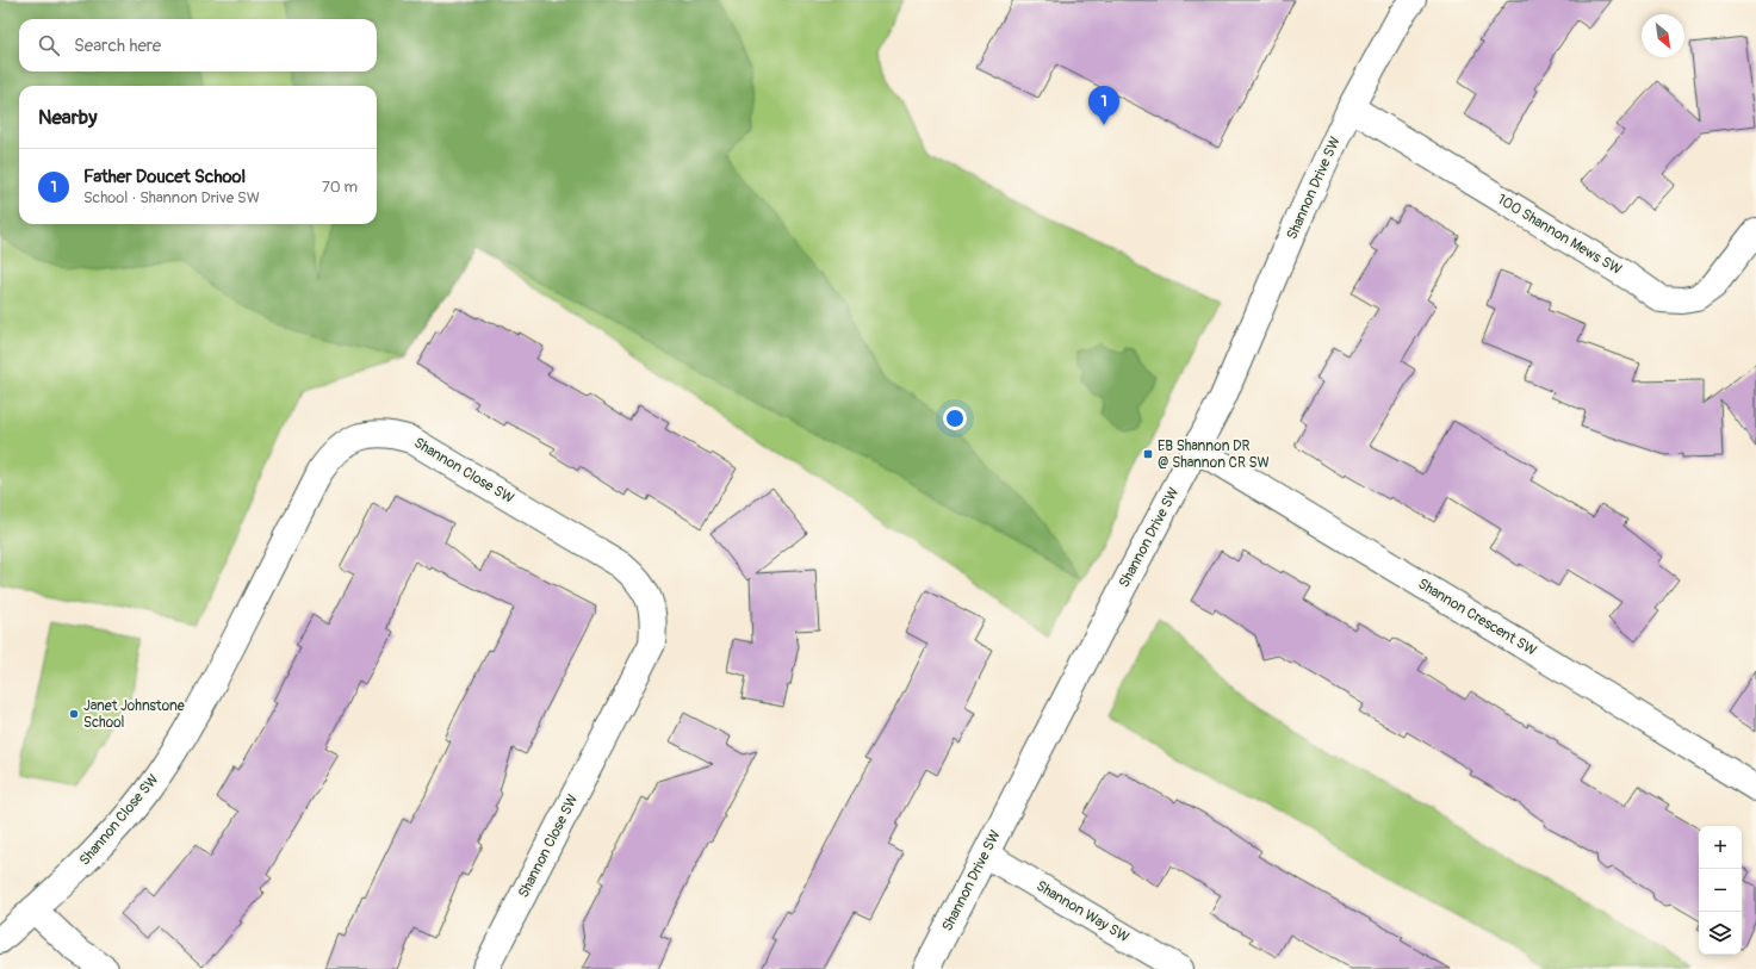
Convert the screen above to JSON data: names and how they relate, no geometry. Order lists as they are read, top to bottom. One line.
{"streets":{"street":["Shannon Drive SW","100 Shannon Mews SW","Shannon Close SW","Shannon Crescent SW","Shannon Way SW"]},"crossings":[["Shannon Drive SW","100 Shannon Mews SW"],["Shannon Drive SW","Shannon Crescent SW"],["Shannon Drive SW","Shannon Way SW"]],"places":{"transit":["EB Shannon DR @ Shannon CR SW"],"other":["Janet Johnstone School"]},"north":"bottom right","page":{"search":"Search here","pins":"1","heading":"Nearby","list":[{"mark":"1","name":"Father Doucet School","note":"School · Shannon Drive SW","value":"70 m"}],"map_buttons":["+","−"]}}
